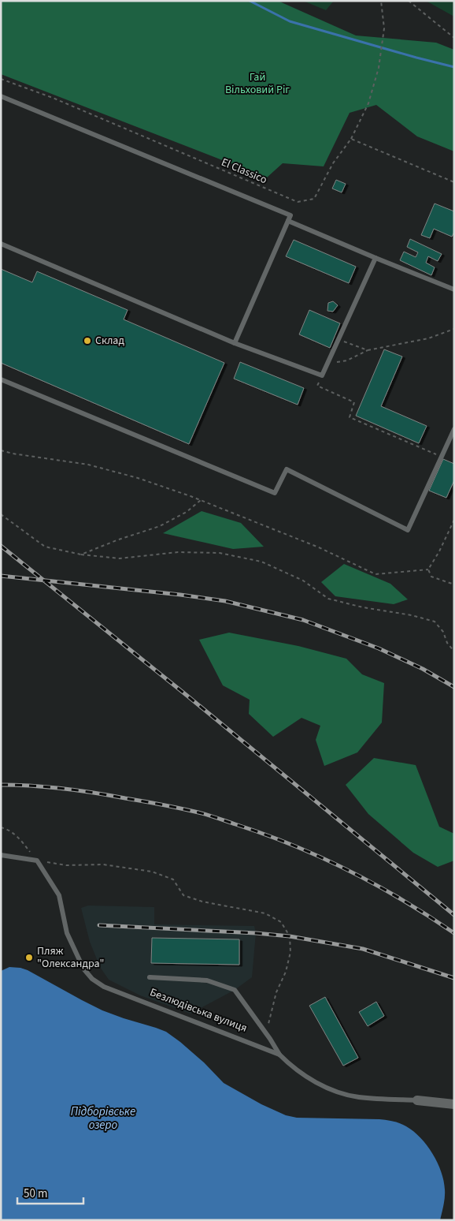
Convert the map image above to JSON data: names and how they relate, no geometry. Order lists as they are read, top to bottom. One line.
{"streets":{"street":["Безлюдівська вулиця"],"path":["El Classico"]},"water":["Підборівське озеро"],"parks":["Гай Вільховий Ріг"],"places":["Склад","Пляж \"Олександра\""],"scale_bar":"50 m"}
